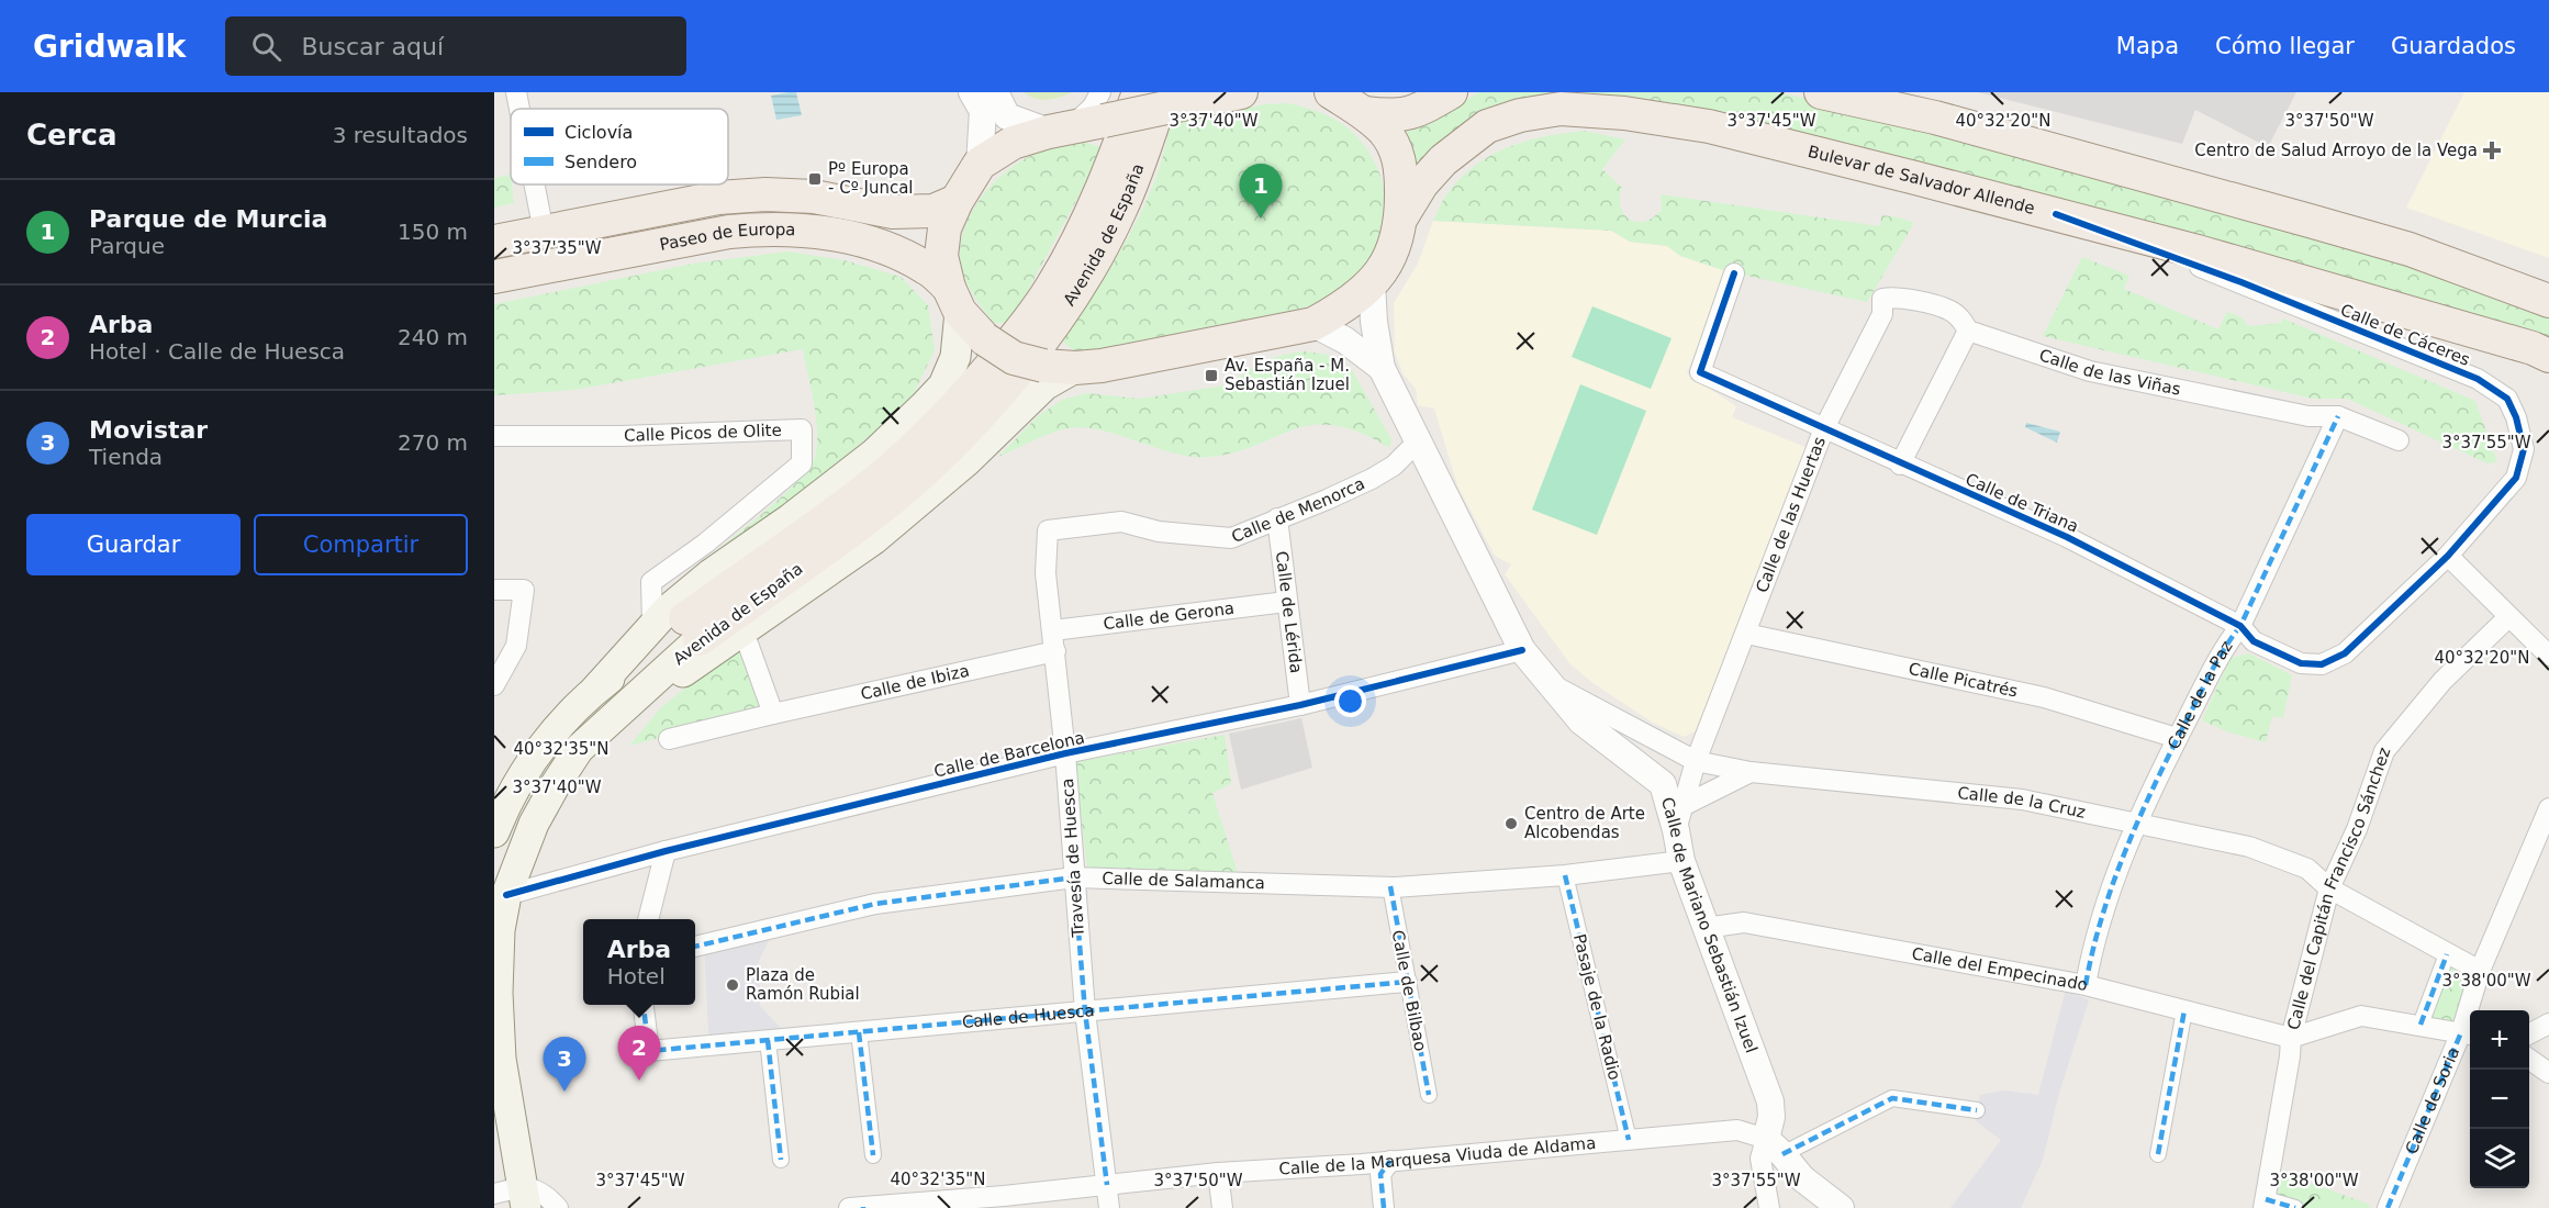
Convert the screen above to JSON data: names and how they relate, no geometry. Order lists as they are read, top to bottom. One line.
{"streets":{"main road":["Bulevar de Salvador Allende","Avenida de España","Paseo de Europa"],"street":["Calle de Cáceres","Calle de las Viñas","Calle Picos de Olite","Calle de Triana","Calle de Menorca","Calle de las Huertas","Calle de Lérida","Calle de Gerona","Calle Picatrés","Calle de Ibiza","Calle de la Paz","Calle de Barcelona","Calle de la Cruz","Travesía de Huesca","Calle de Salamanca","Calle del Capitán Francisco Sánchez","Calle de Mariano Sebastián Izuel","Calle del Empecinado","Calle de Bilbao","Pasaje de la Radio","Calle de Huesca","Calle de Soria","Calle de la Marquesa Viuda de Aldama"]},"crossings":[["Bulevar de Salvador Allende","Calle de Cáceres"],["Avenida de España","Calle de Barcelona"],["Calle de Cáceres","Calle de Triana"],["Calle de Cáceres","Calle de la Paz"],["Calle de las Viñas","Calle de las Huertas"],["Calle de las Viñas","Calle de la Paz"],["Calle de Triana","Calle de las Huertas"],["Calle de Triana","Calle de la Paz"],["Calle de Menorca","Calle de Lérida"],["Calle de Menorca","Travesía de Huesca"],["Calle de Menorca","Calle de Mariano Sebastián Izuel"],["Calle de las Huertas","Calle Picatrés"],["Calle de las Huertas","Calle de la Cruz"],["Calle de las Huertas","Calle de Mariano Sebastián Izuel"],["Calle de Lérida","Calle de Gerona"],["Calle de Lérida","Calle de Barcelona"],["Calle de Gerona","Travesía de Huesca"],["Calle Picatrés","Calle de la Paz"],["Calle de Ibiza","Travesía de Huesca"],["Calle de la Paz","Calle de la Cruz"],["Calle de la Paz","Calle del Empecinado"],["Calle de Barcelona","Travesía de Huesca"],["Calle de Barcelona","Calle de Mariano Sebastián Izuel"],["Calle de la Cruz","Calle del Capitán Francisco Sánchez"],["Calle de la Cruz","Calle de Mariano Sebastián Izuel"],["Calle de la Cruz","Calle de Soria"],["Travesía de Huesca","Calle de Salamanca"],["Travesía de Huesca","Calle de Huesca"],["Travesía de Huesca","Calle de la Marquesa Viuda de Aldama"],["Calle de Salamanca","Calle de Mariano Sebastián Izuel"],["Calle de Salamanca","Calle de Bilbao"],["Calle de Salamanca","Pasaje de la Radio"],["Calle del Capitán Francisco Sánchez","Calle del Empecinado"],["Calle de Mariano Sebastián Izuel","Calle del Empecinado"],["Calle de Mariano Sebastián Izuel","Calle de la Marquesa Viuda de Aldama"],["Calle de Bilbao","Calle de Huesca"],["Pasaje de la Radio","Calle de la Marquesa Viuda de Aldama"]],"places":{"health":["Centro de Salud Arroyo de la Vega"],"transit":["Pº Europa - Cº Juncal","Av. España - M. Sebastián Izuel"],"other":["Centro de Arte Alcobendas","Plaza de Ramón Rubial"]},"legend":["Ciclovía","Sendero"],"page":{"header":"Gridwalk","search":"Buscar aquí","nav":["Mapa","Cómo llegar","Guardados"],"heading":["Cerca","3 resultados"],"pins":["1","2","3"],"list":[{"mark":"1","name":"Parque de Murcia","note":"Parque","value":"150 m"},{"mark":"2","name":"Arba","note":"Hotel · Calle de Huesca","value":"240 m"},{"mark":"3","name":"Movistar","note":"Tienda","value":"270 m"}],"buttons":["Guardar","Compartir"],"popup":["Arba","Hotel"],"map_buttons":["+","−"]},"coordinates":["3°37'40\"W","3°37'45\"W","3°37'50\"W","40°32'20\"N","3°37'35\"W","3°37'55\"W","40°32'35\"N","3°38'00\"W"]}
